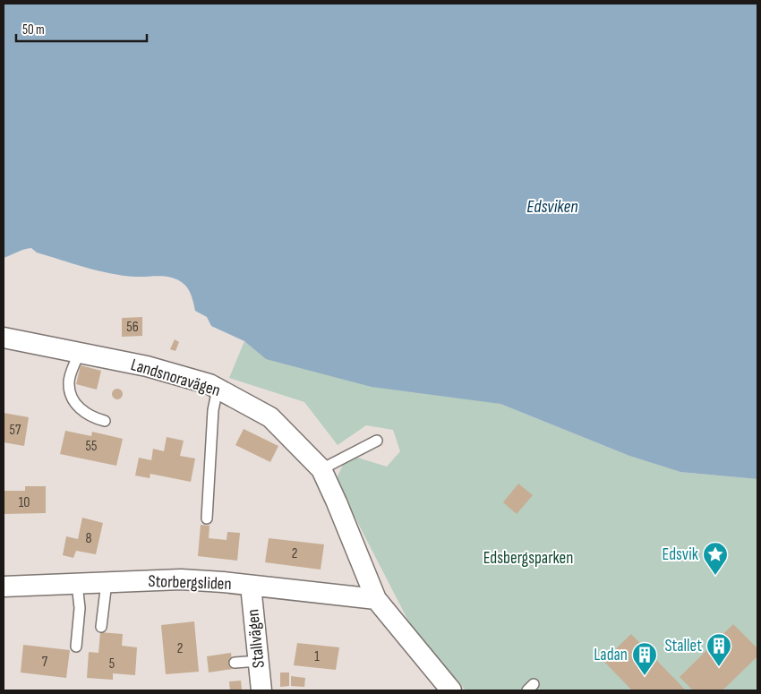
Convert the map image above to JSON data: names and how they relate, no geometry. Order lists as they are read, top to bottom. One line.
{"streets":{"street":["Landsnoravägen","Storbergsliden","Stallvägen"]},"crossings":[["Landsnoravägen","Storbergsliden"],["Storbergsliden","Stallvägen"]],"water":["Edsviken"],"parks":["Edsbergsparken"],"places":{"place":["Edsvik"],"building":["Stallet","Ladan"]},"house_numbers":["56","57","55","10","8","2","2","1","7","5"],"scale_bar":"50 m"}
